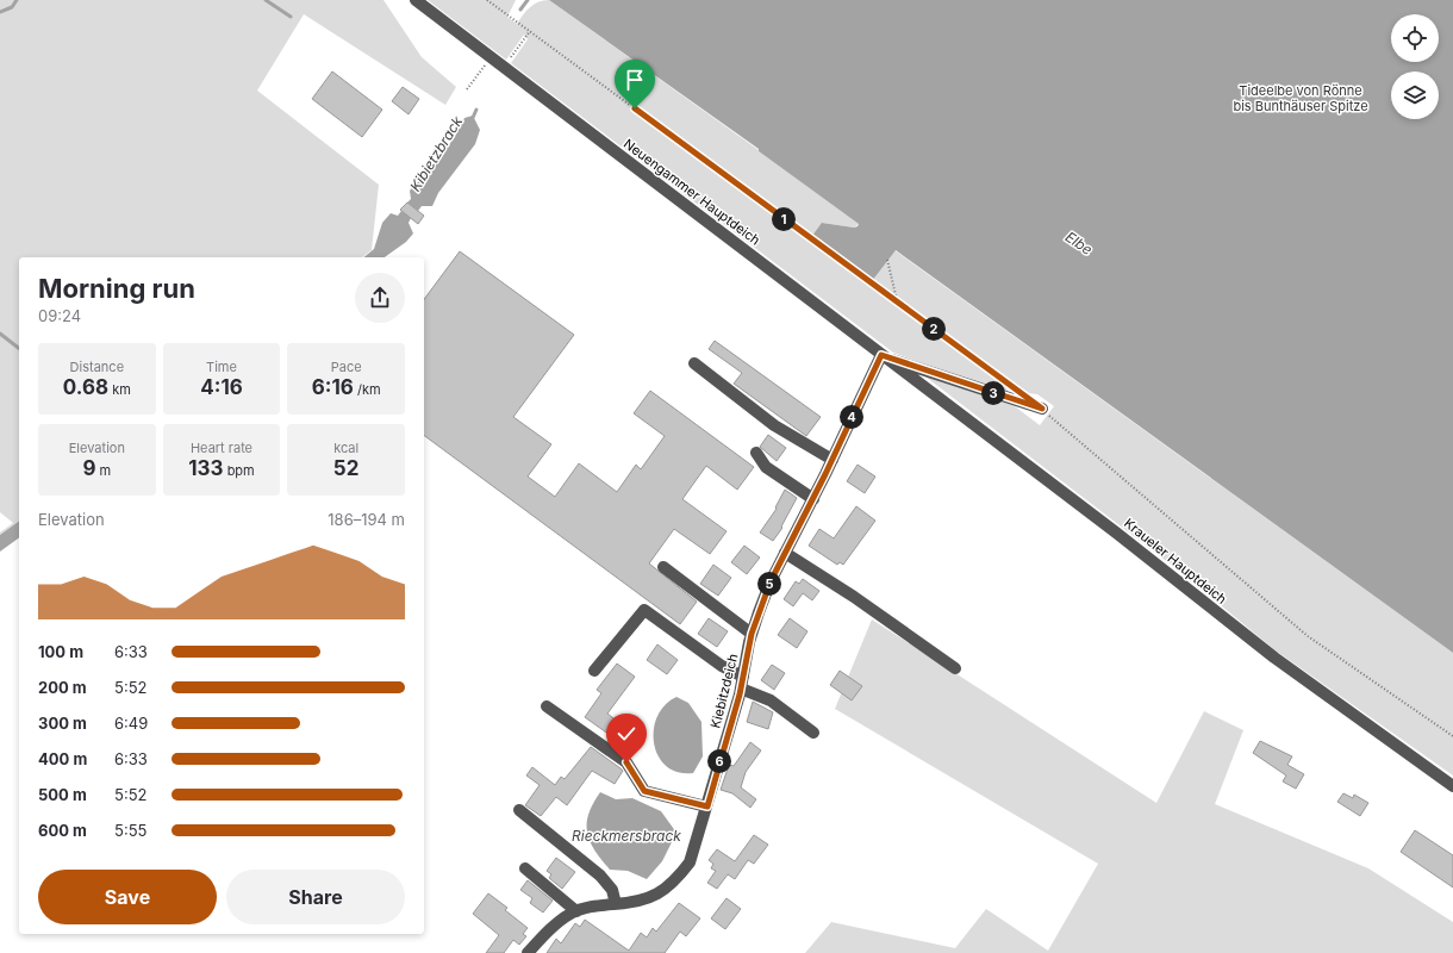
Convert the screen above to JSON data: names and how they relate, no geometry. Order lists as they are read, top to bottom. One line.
{"streets":{"street":["Neuengammer Hauptdeich","Kraueler Hauptdeich","Kiebitzdeich"]},"crossings":[["Neuengammer Hauptdeich","Kraueler Hauptdeich"],["Neuengammer Hauptdeich","Kiebitzdeich"],["Kraueler Hauptdeich","Kiebitzdeich"]],"water":["Kibietzbrack","Elbe","Rieckmersbrack"],"parks":["Tideelbe von Rönne bis Bunthäuser Spitze"],"page":{"pins":["1","2","3","4","5","6"],"heading":["Morning run","09:24"],"stats":[["Distance","0.68 km"],["Time","4:16"],["Pace","6:16 /km"],["Elevation","9 m"],["Heart rate","133 bpm"],["kcal","52"]],"chart":["Elevation","186–194 m"],"list":[{"name":"100 m","note":"6:33"},{"name":"200 m","note":"5:52"},{"name":"300 m","note":"6:49"},{"name":"400 m","note":"6:33"},{"name":"500 m","note":"5:52"},{"name":"600 m","note":"5:55"}],"buttons":["Save","Share"]}}
